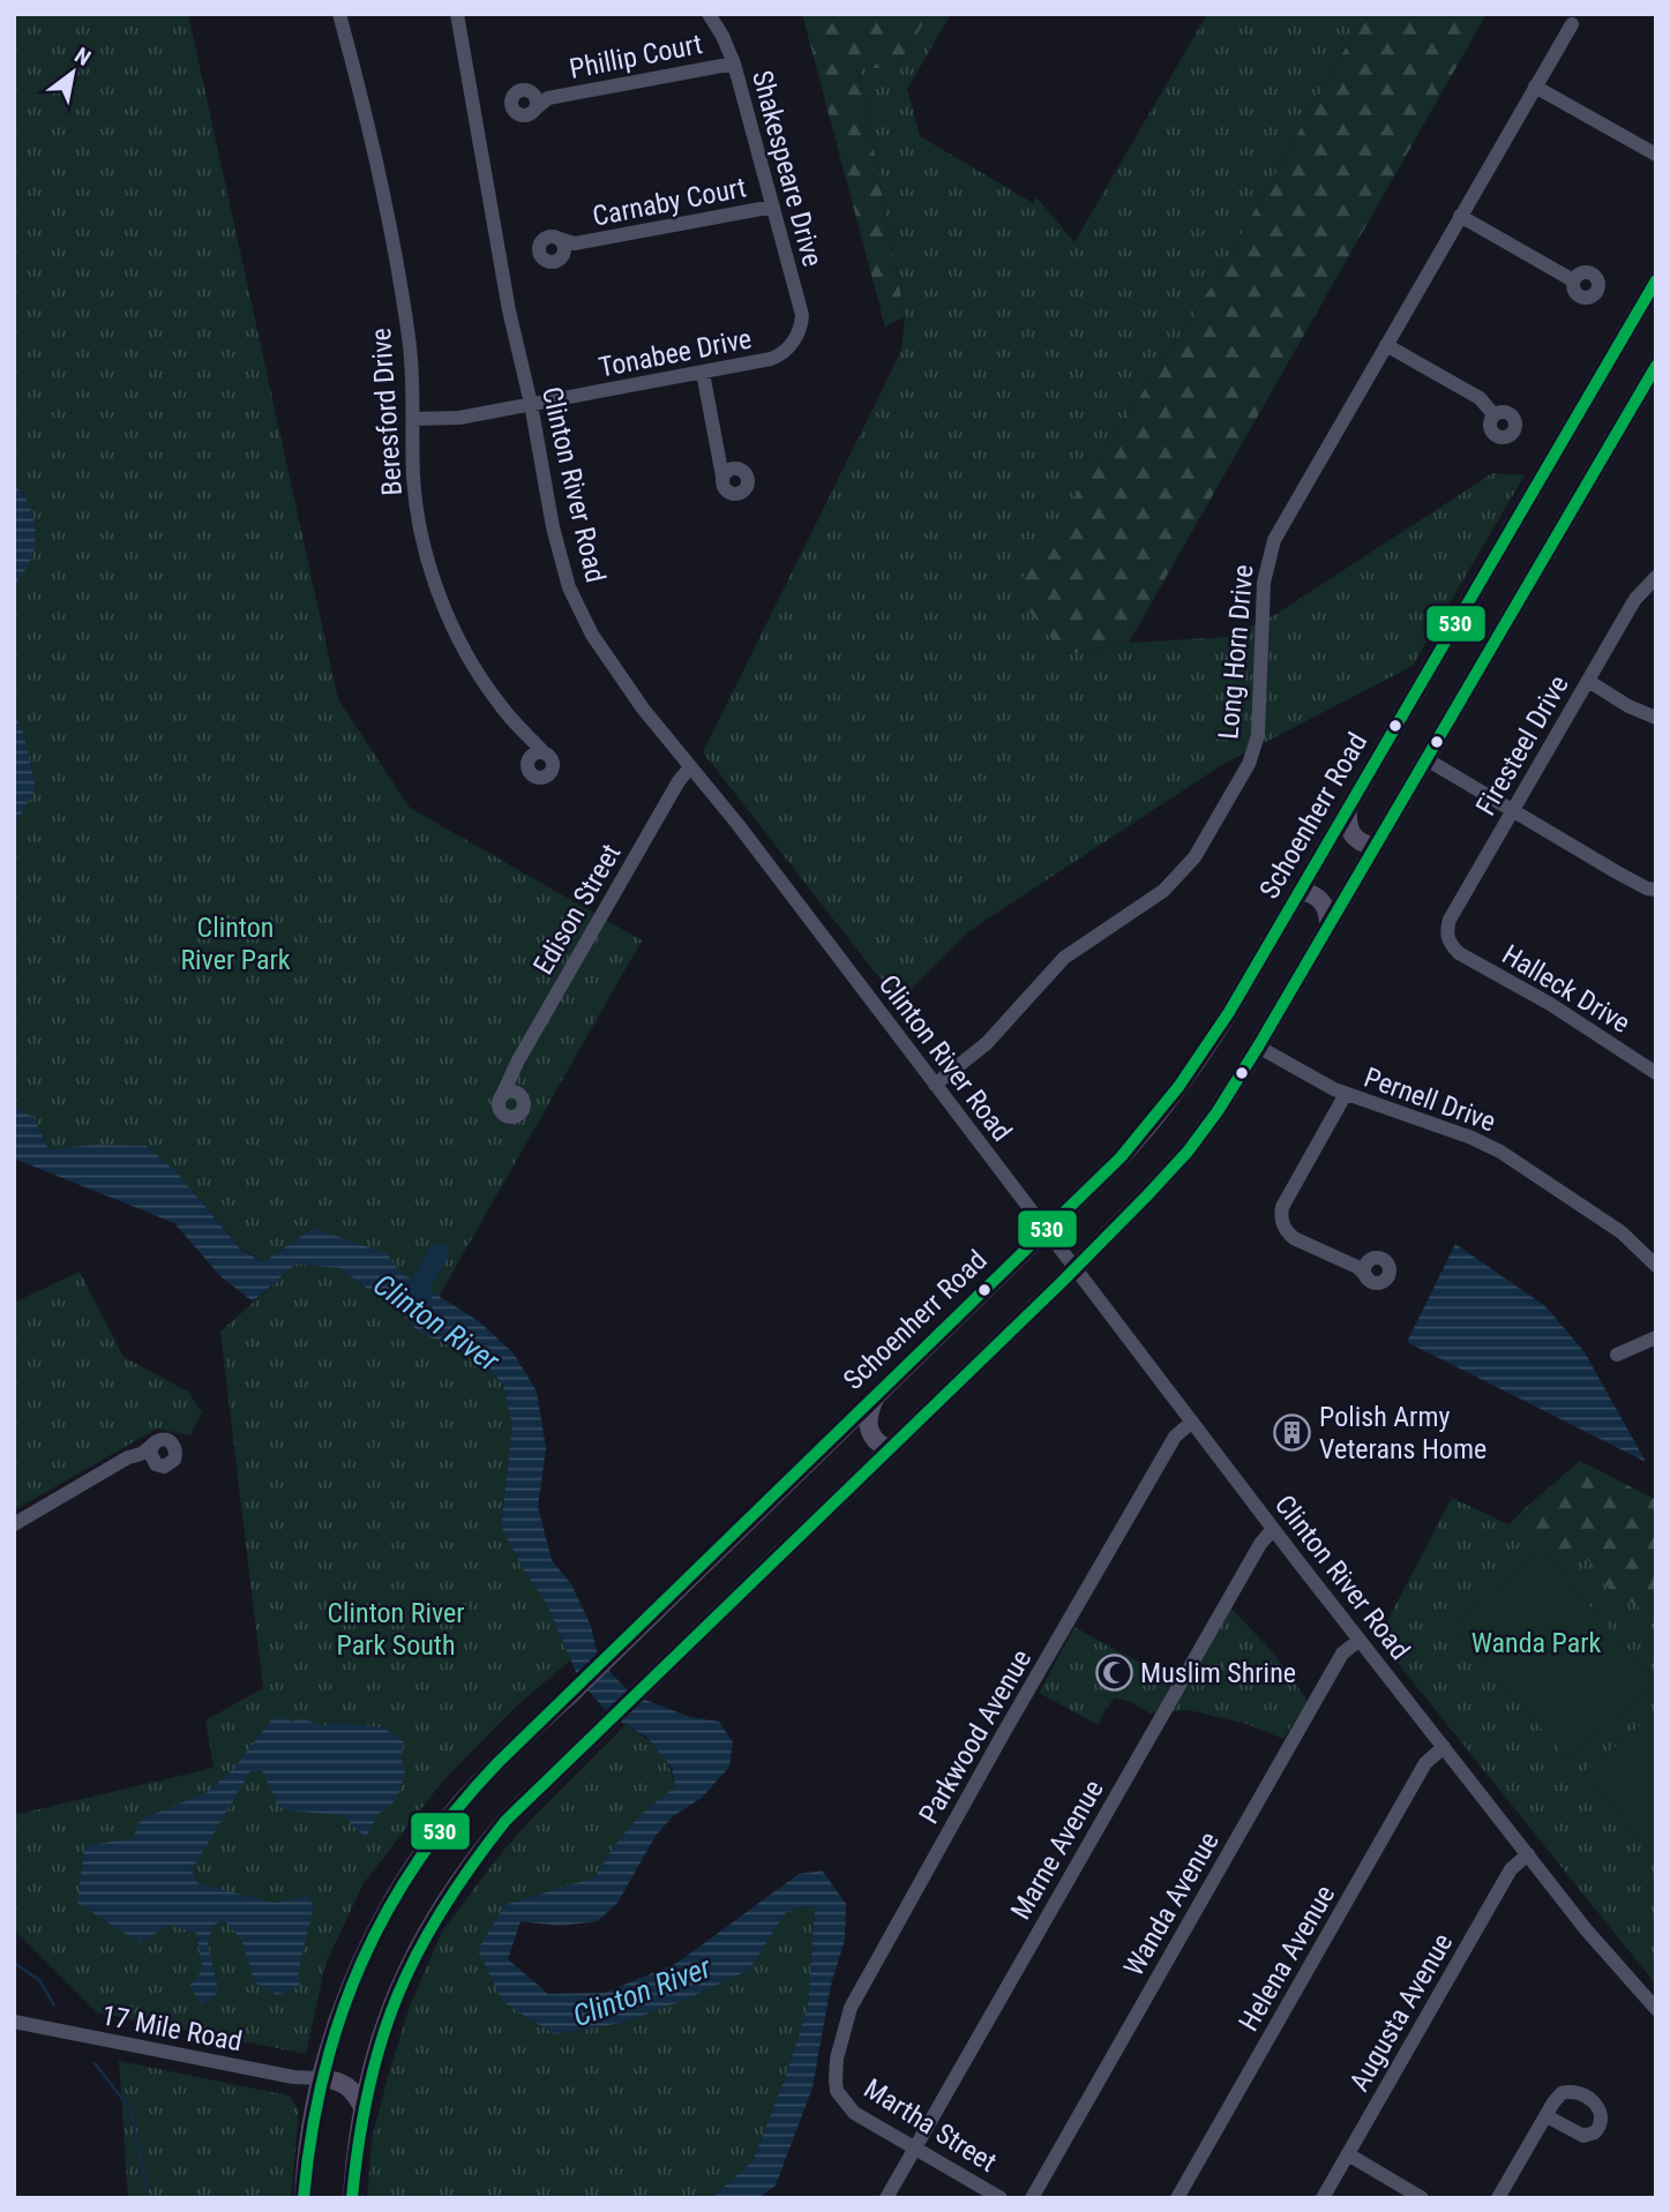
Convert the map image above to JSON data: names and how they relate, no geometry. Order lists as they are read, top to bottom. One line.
{"streets":{"main road":["Schoenherr Road"],"street":["Phillip Court","Shakespeare Drive","Carnaby Court","Tonabee Drive","Beresford Drive","Clinton River Road","Long Horn Drive","Firesteel Drive","Edison Street","Halleck Drive","Pernell Drive","Parkwood Avenue","Marne Avenue","Wanda Avenue","Helena Avenue","Augusta Avenue","17 Mile Road","Martha Street"]},"crossings":[["Phillip Court","Shakespeare Drive"],["Shakespeare Drive","Carnaby Court"],["Shakespeare Drive","Tonabee Drive"],["Tonabee Drive","Beresford Drive"],["Tonabee Drive","Clinton River Road"],["Clinton River Road","Long Horn Drive"],["Clinton River Road","Schoenherr Road"],["Clinton River Road","Edison Street"],["Clinton River Road","Parkwood Avenue"],["Clinton River Road","Marne Avenue"],["Clinton River Road","Wanda Avenue"],["Clinton River Road","Helena Avenue"],["Clinton River Road","Augusta Avenue"],["Firesteel Drive","Halleck Drive"],["Schoenherr Road","17 Mile Road"],["Parkwood Avenue","Martha Street"],["Marne Avenue","Martha Street"]],"water":["Clinton River"],"parks":["Clinton River Park","Clinton River Park South","Wanda Park"],"places":{"building":["Polish Army Veterans Home"],"mosque":["Muslim Shrine"]},"lines":["transit line 530"],"north":"top right"}
